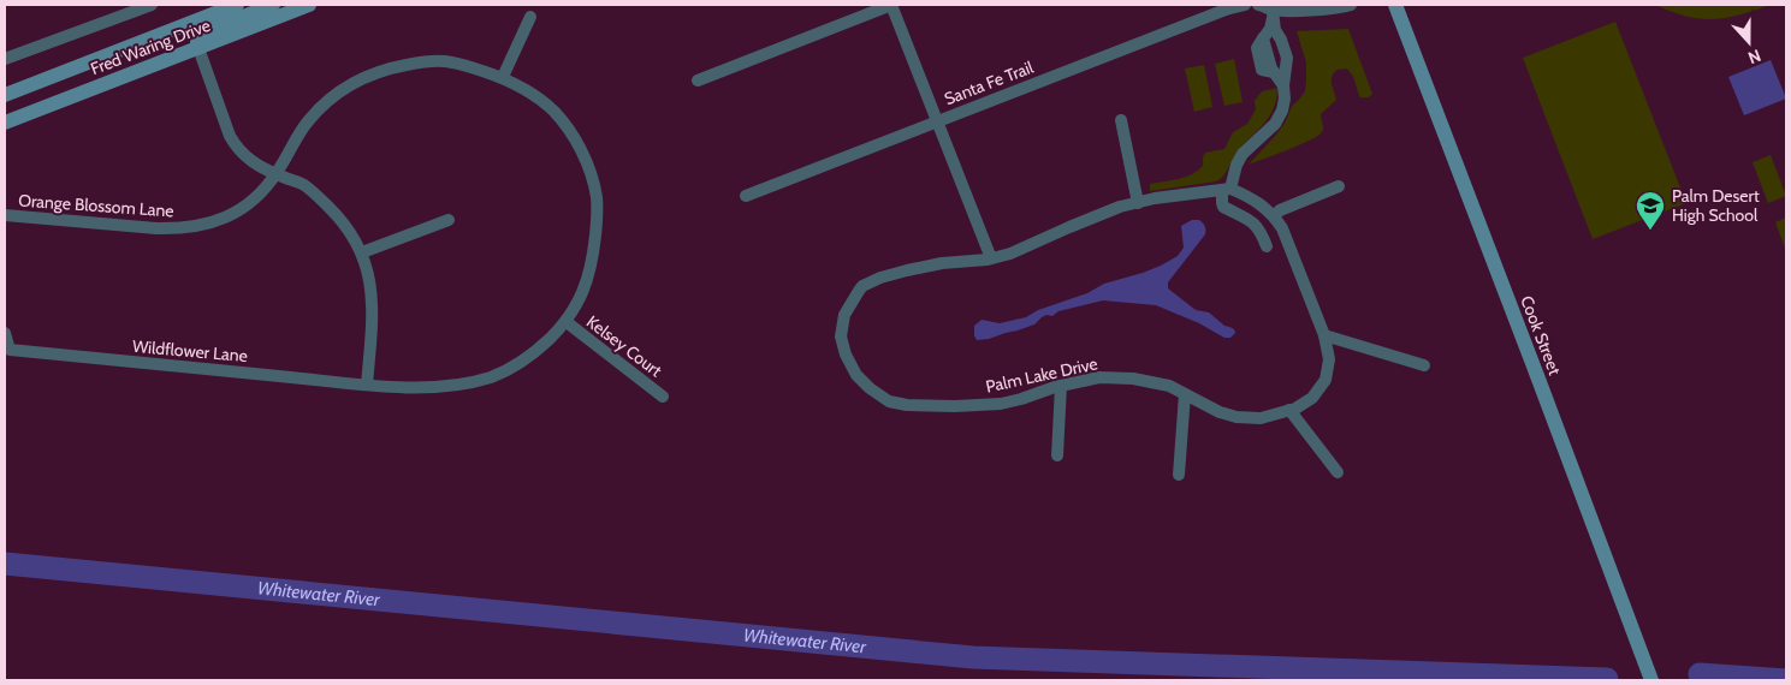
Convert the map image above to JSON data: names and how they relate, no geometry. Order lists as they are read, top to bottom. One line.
{"streets":{"main road":["Fred Waring Drive","Cook Street"],"street":["Santa Fe Trail","Orange Blossom Lane","Kelsey Court","Wildflower Lane","Palm Lake Drive"]},"crossings":[["Orange Blossom Lane","Wildflower Lane"],["Kelsey Court","Wildflower Lane"]],"water":["Whitewater River"],"places":{"school or university":["Palm Desert High School"]},"north":"bottom"}
